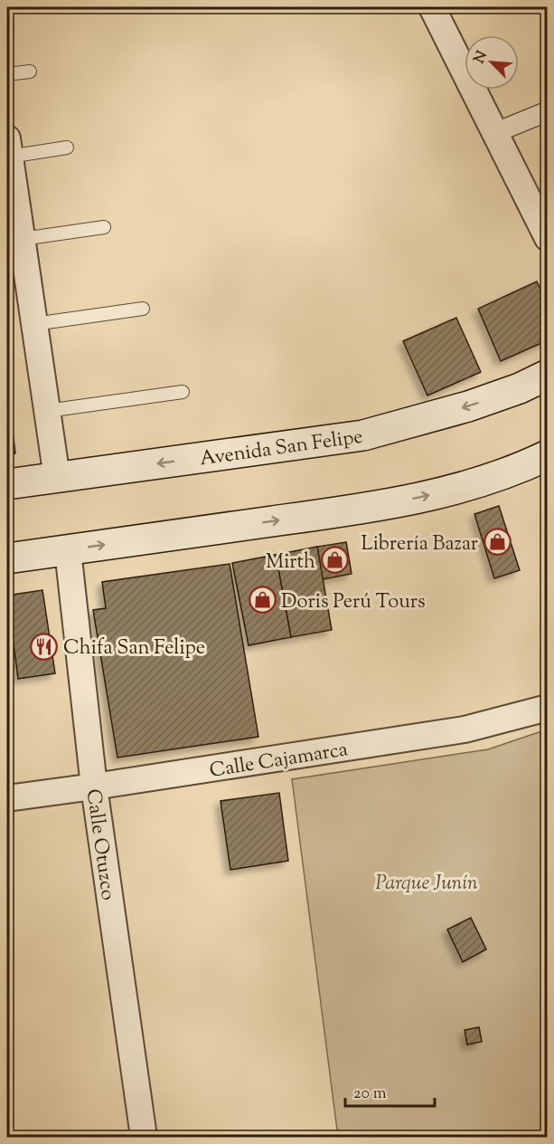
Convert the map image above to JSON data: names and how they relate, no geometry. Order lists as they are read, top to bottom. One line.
{"streets":{"main road":["Avenida San Felipe"],"street":["Calle Cajamarca","Calle Otuzco"]},"crossings":[["Calle Cajamarca","Calle Otuzco"]],"parks":["Parque Junín"],"places":{"shop":["Librería Bazar","Mirth","Doris Perú Tours"],"restaurant":["Chifa San Felipe"]},"scale_bar":"20 m","north":"top left"}
